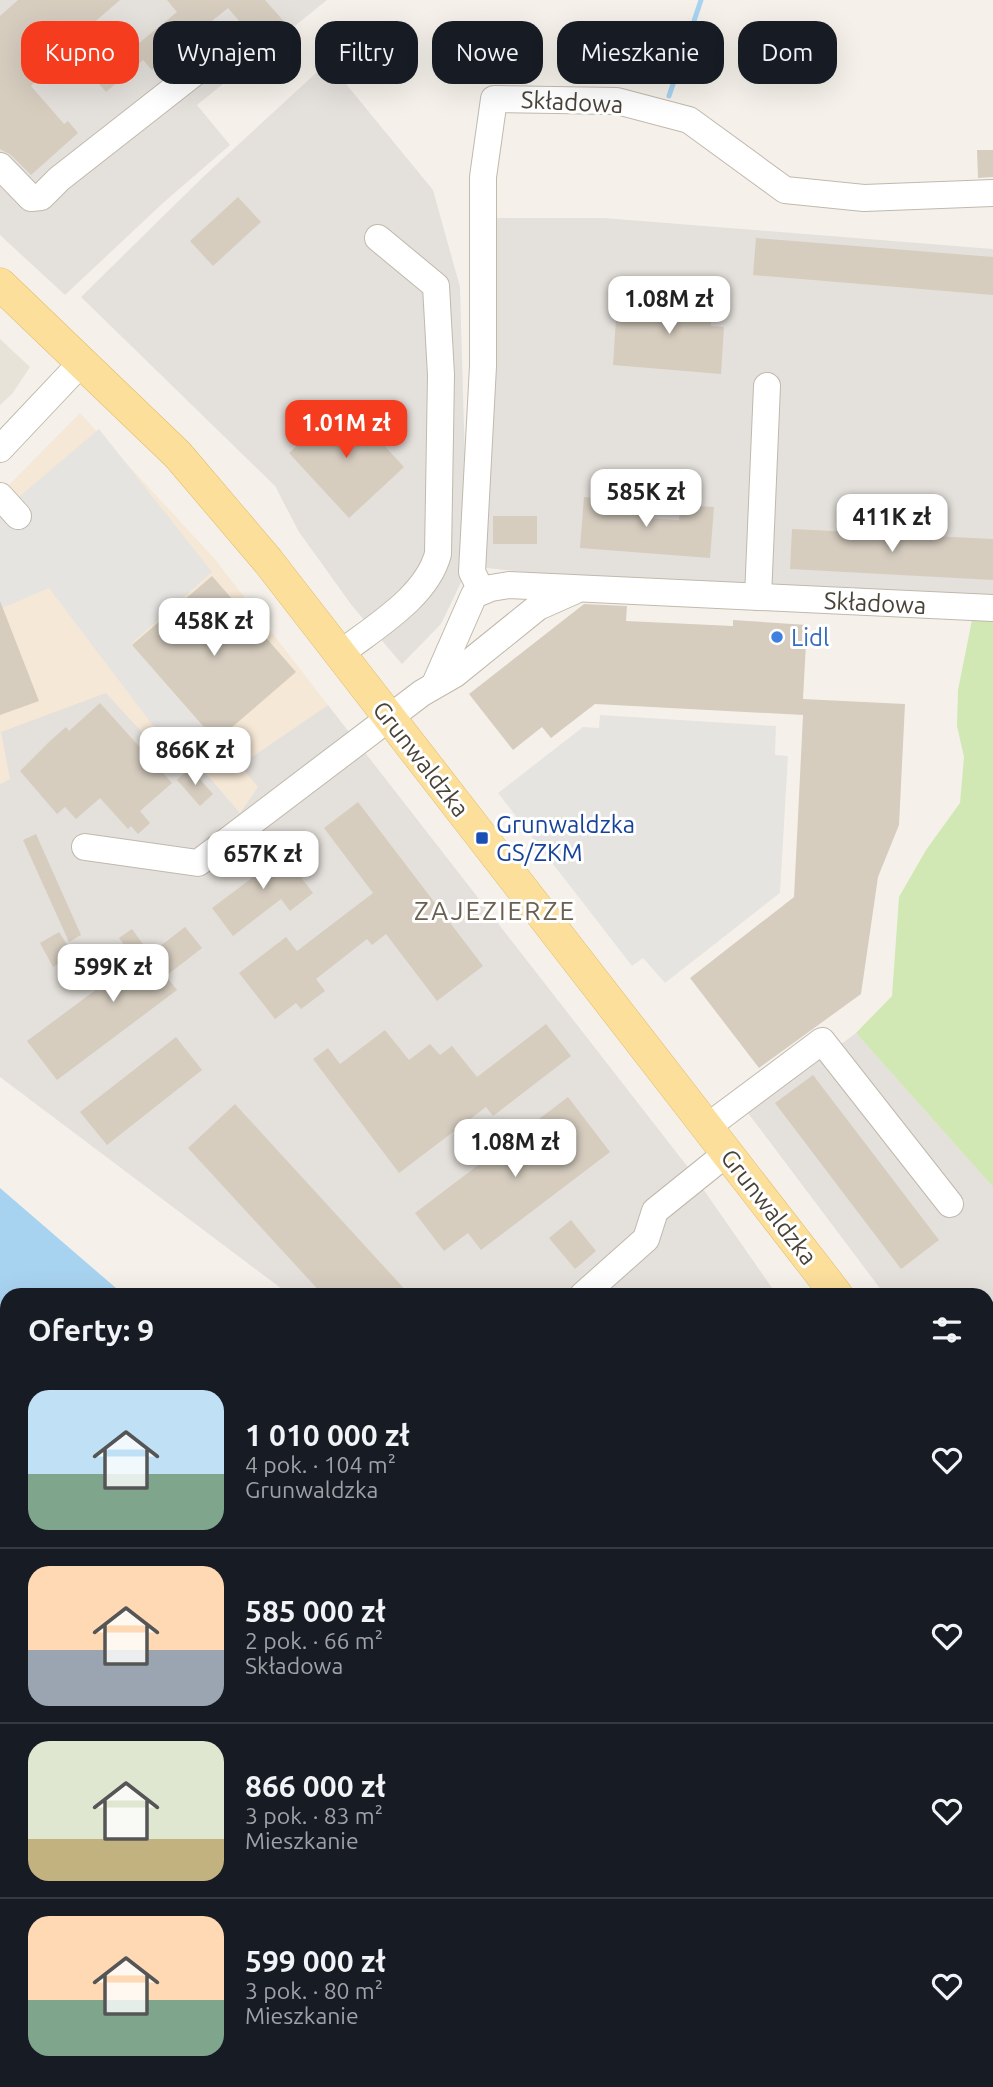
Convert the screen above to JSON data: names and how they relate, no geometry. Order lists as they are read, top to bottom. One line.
{"streets":{"main road":["Grunwaldzka"],"street":["Składowa"]},"crossings":[["Składowa","Grunwaldzka"]],"districts":["ZAJEZIERZE"],"places":{"other":["Lidl"],"transit":["Grunwaldzka GS/ZKM"]},"page":{"chip":["Kupno","Wynajem","Filtry","Nowe","Mieszkanie","Dom"],"price":["1.08M zł","1.01M zł","585K zł","411K zł","458K zł","866K zł","657K zł","599K zł","1.08M zł"],"heading":"Oferty: 9","list":[{"name":"1 010 000 zł","note":"4 pok. · 104 m² · Grunwaldzka"},{"name":"585 000 zł","note":"2 pok. · 66 m² · Składowa"},{"name":"866 000 zł","note":"3 pok. · 83 m² · Mieszkanie"},{"name":"599 000 zł","note":"3 pok. · 80 m² · Mieszkanie"}]}}
